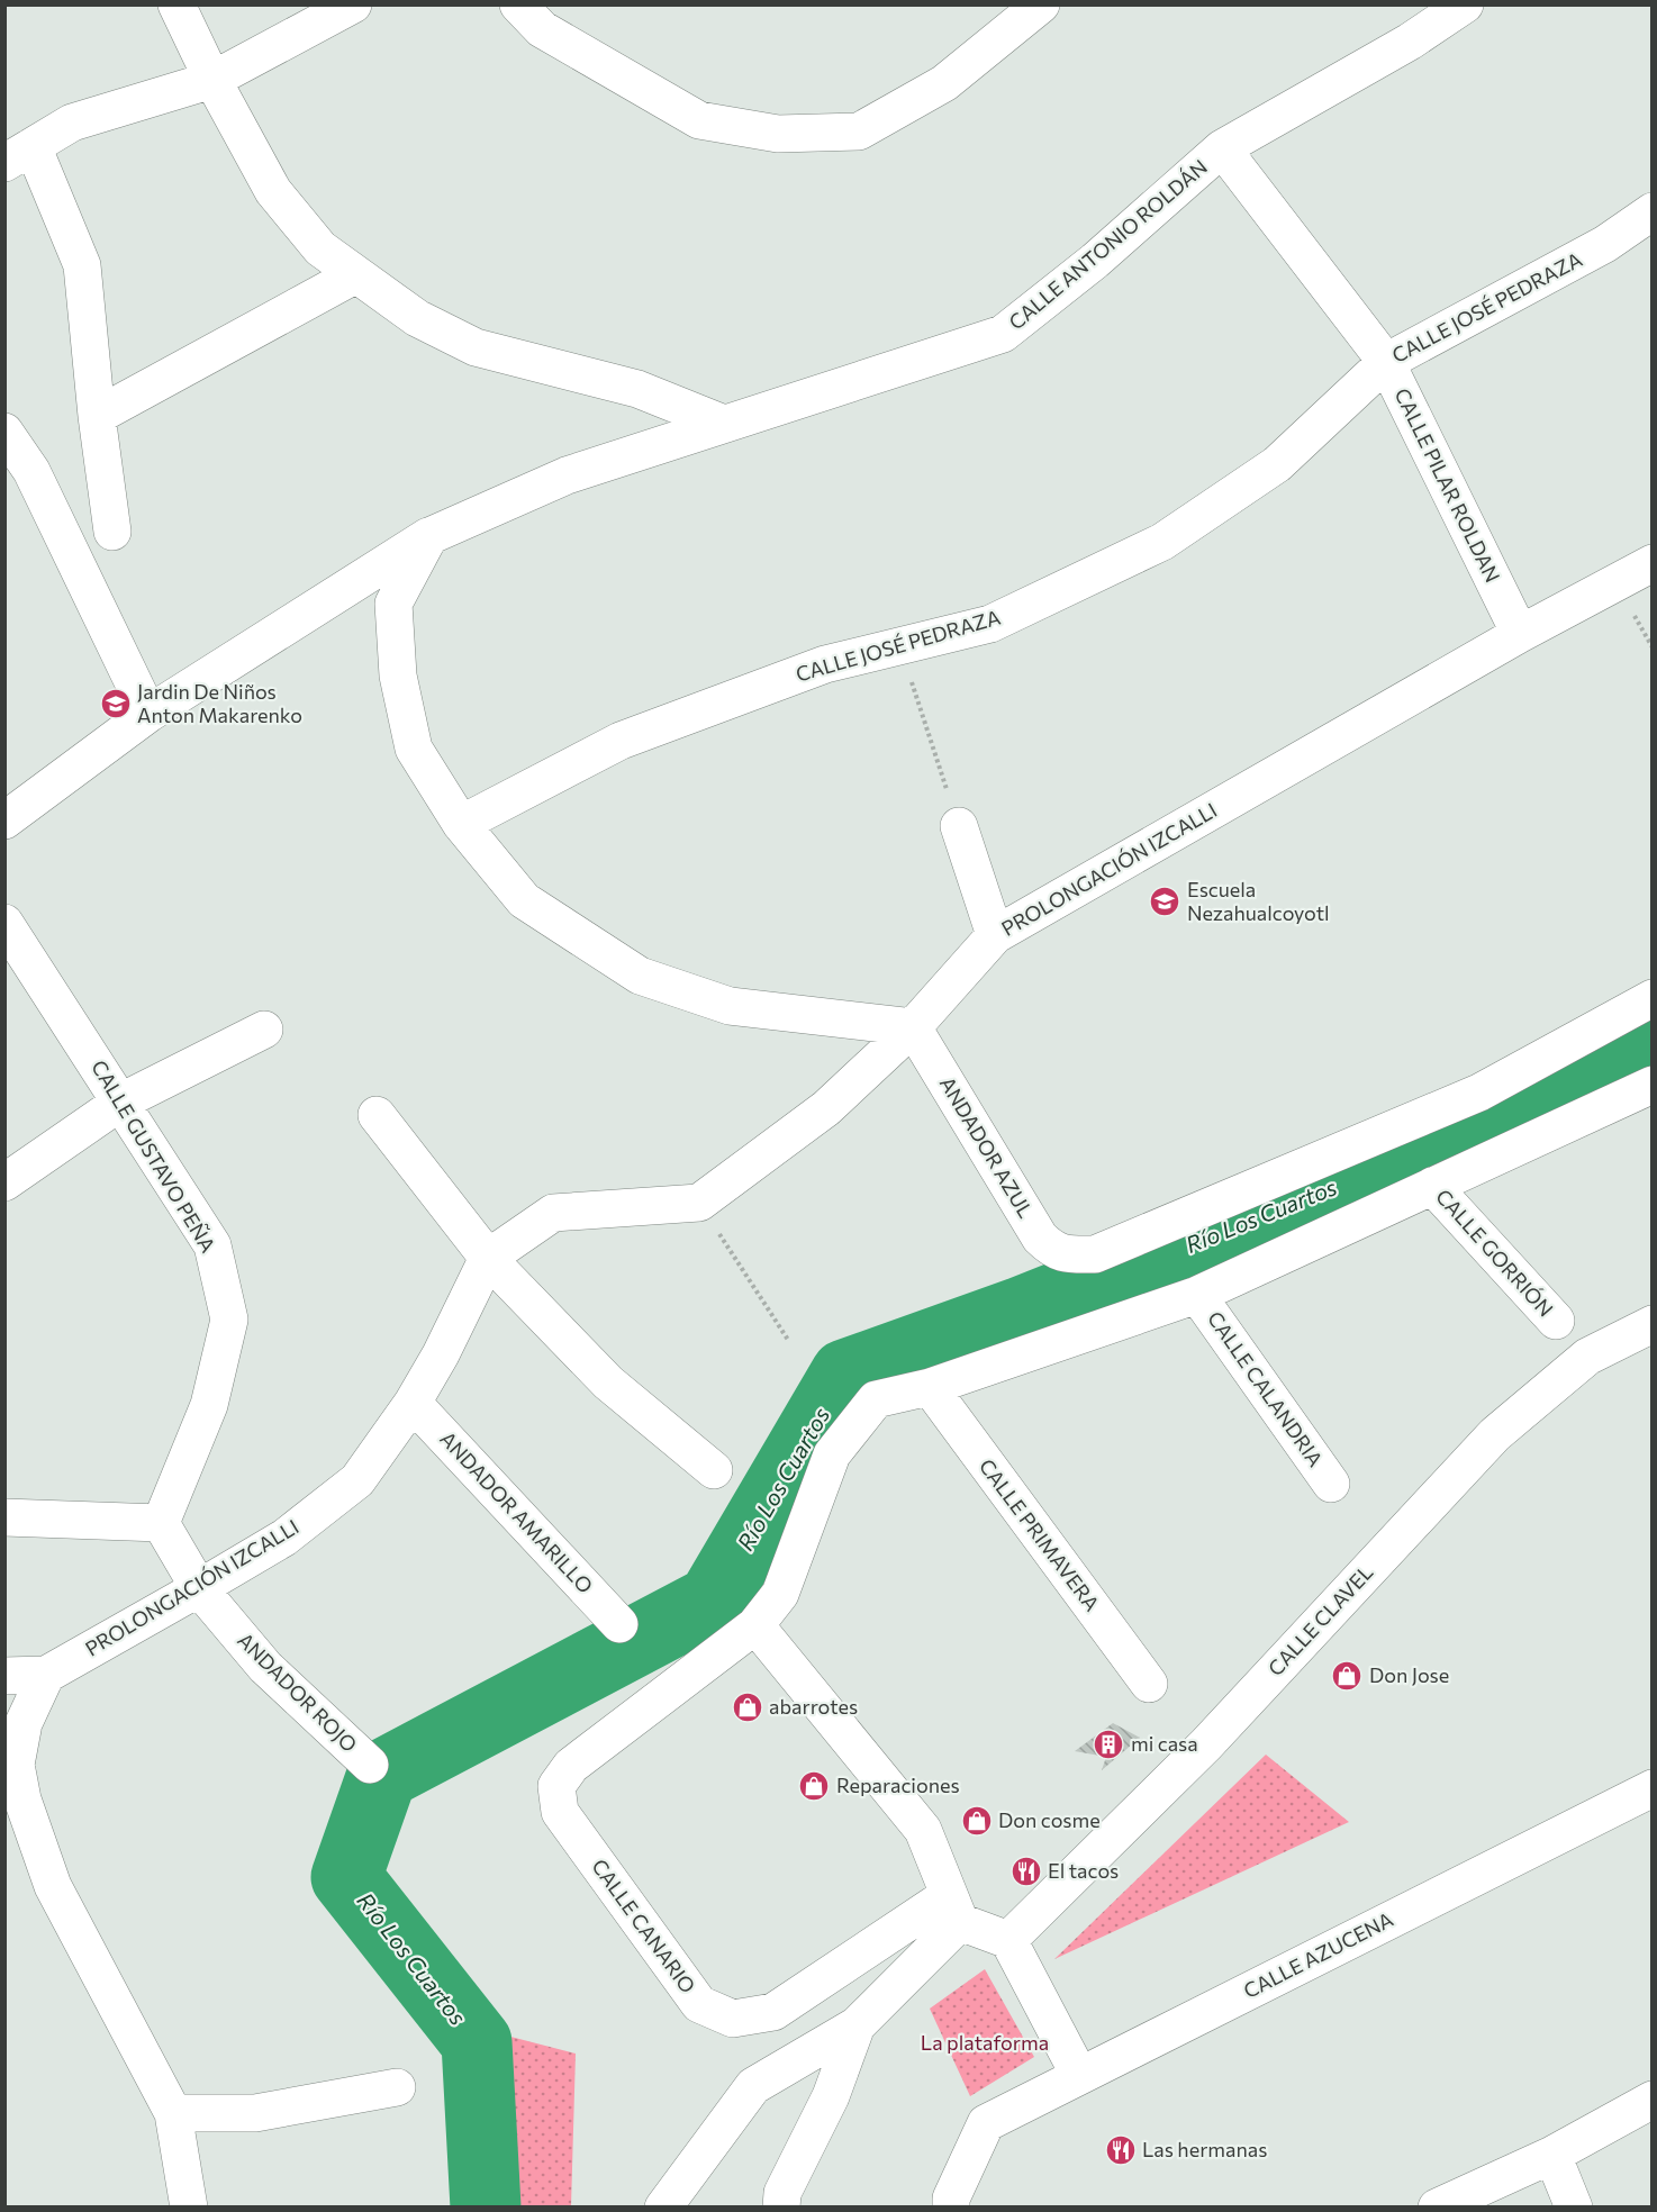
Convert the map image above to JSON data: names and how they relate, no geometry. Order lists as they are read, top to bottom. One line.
{"streets":{"street":["CALLE ANTONIO ROLDÁN","CALLE JOSÉ PEDRAZA","CALLE PILAR ROLDAN","PROLONGACIÓN IZCALLI","ANDADOR AZUL","CALLE GUSTAVO PEÑA","CALLE GORRIÓN","CALLE CALANDRIA","ANDADOR AMARILLO","CALLE PRIMAVERA","CALLE CLAVEL","ANDADOR ROJO","CALLE CANARIO","CALLE AZUCENA"]},"crossings":[["CALLE ANTONIO ROLDÁN","CALLE PILAR ROLDAN"],["CALLE JOSÉ PEDRAZA","CALLE PILAR ROLDAN"],["CALLE PILAR ROLDAN","PROLONGACIÓN IZCALLI"],["PROLONGACIÓN IZCALLI","ANDADOR AZUL"],["PROLONGACIÓN IZCALLI","ANDADOR AMARILLO"],["PROLONGACIÓN IZCALLI","ANDADOR ROJO"],["CALLE GUSTAVO PEÑA","ANDADOR ROJO"]],"water":["Río Los Cuartos"],"parks":["La plataforma"],"places":{"school or university":["Jardin De Niños Anton Makarenko","Escuela Nezahualcoyotl"],"shop":["Don Jose","abarrotes","Reparaciones","Don cosme"],"building":["mi casa"],"restaurant":["El tacos","Las hermanas"]}}
